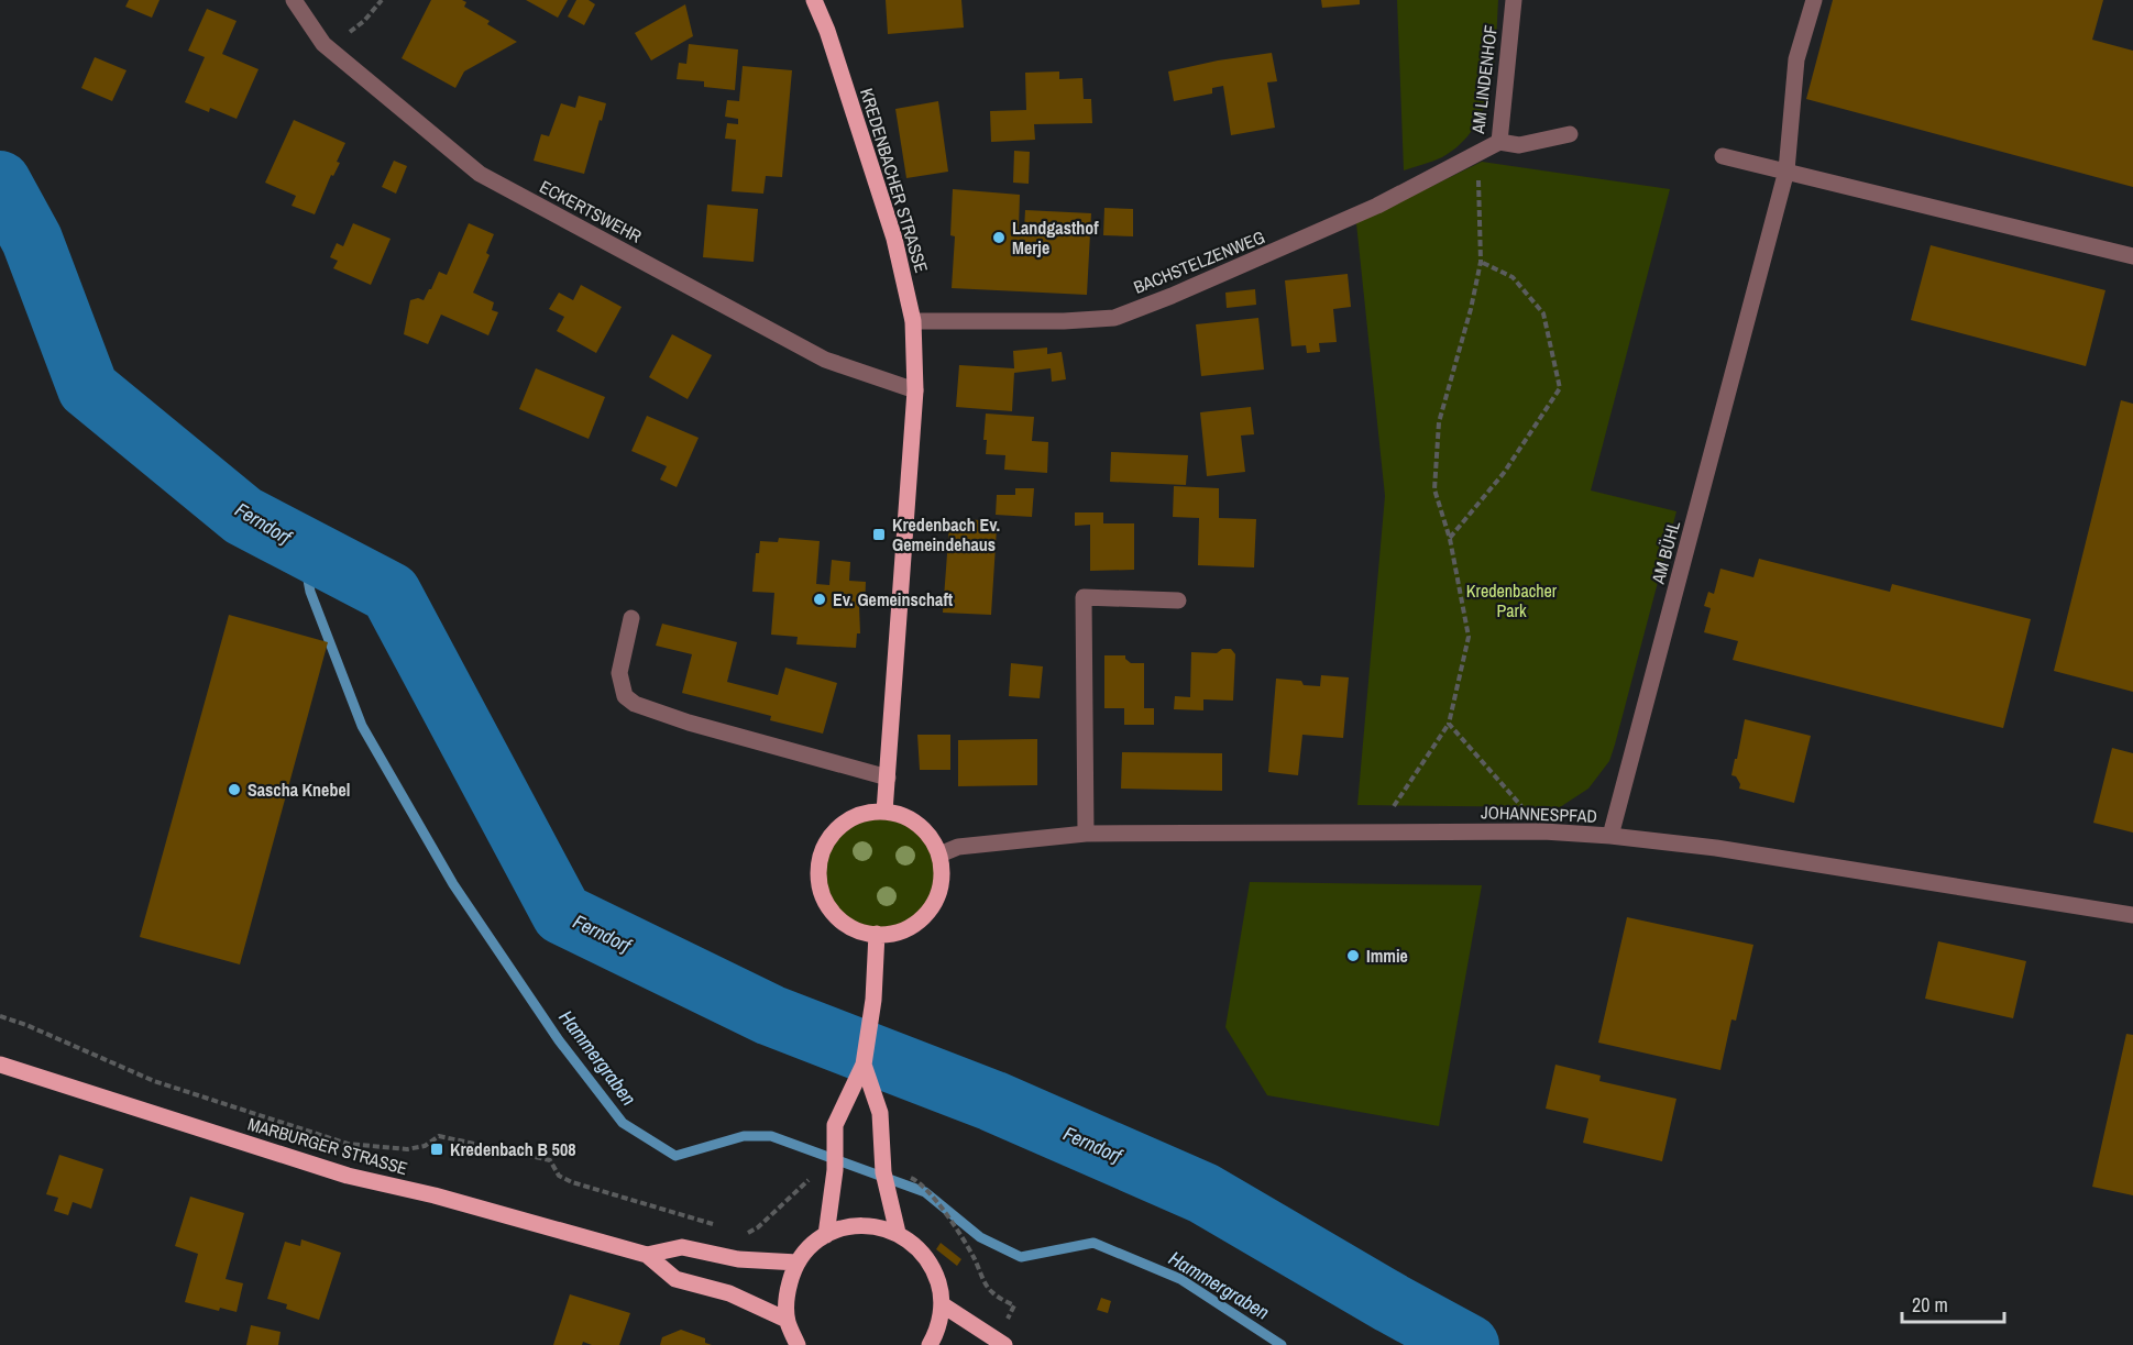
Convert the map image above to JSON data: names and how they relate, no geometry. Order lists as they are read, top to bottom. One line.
{"streets":{"main road":["KREDENBACHER STRASSE","MARBURGER STRASSE"],"street":["AM LINDENHOF","ECKERTSWEHR","BACHSTELZENWEG","AM BÜHL","JOHANNESPFAD"]},"crossings":[["AM LINDENHOF","BACHSTELZENWEG"],["KREDENBACHER STRASSE","ECKERTSWEHR"],["KREDENBACHER STRASSE","BACHSTELZENWEG"],["KREDENBACHER STRASSE","JOHANNESPFAD"],["AM BÜHL","JOHANNESPFAD"]],"water":["Ferndorf","Hammergraben"],"parks":["Kredenbacher Park"],"places":{"other":["Landgasthof Merje","Ev. Gemeinschaft","Sascha Knebel","Immie"],"transit":["Kredenbach Ev. Gemeindehaus","Kredenbach B 508"]},"scale_bar":"20 m"}
